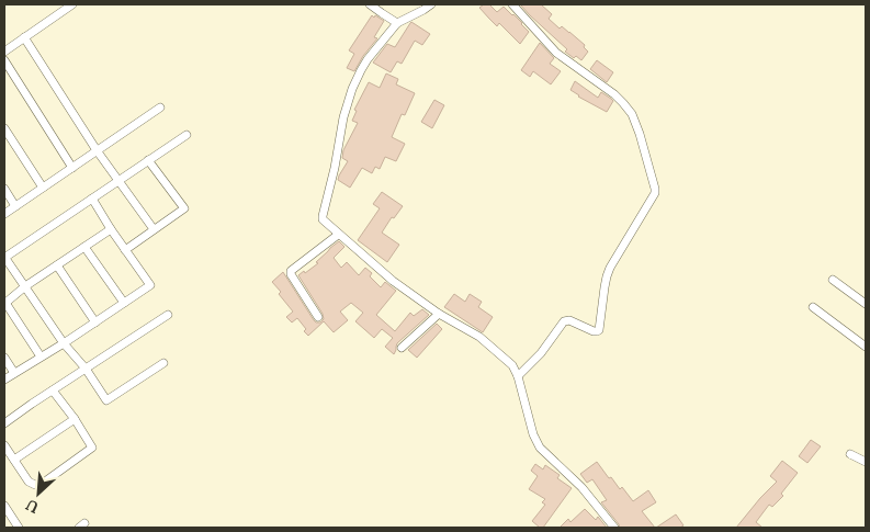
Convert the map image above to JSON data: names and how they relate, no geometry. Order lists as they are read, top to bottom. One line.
{"north":"bottom left"}
